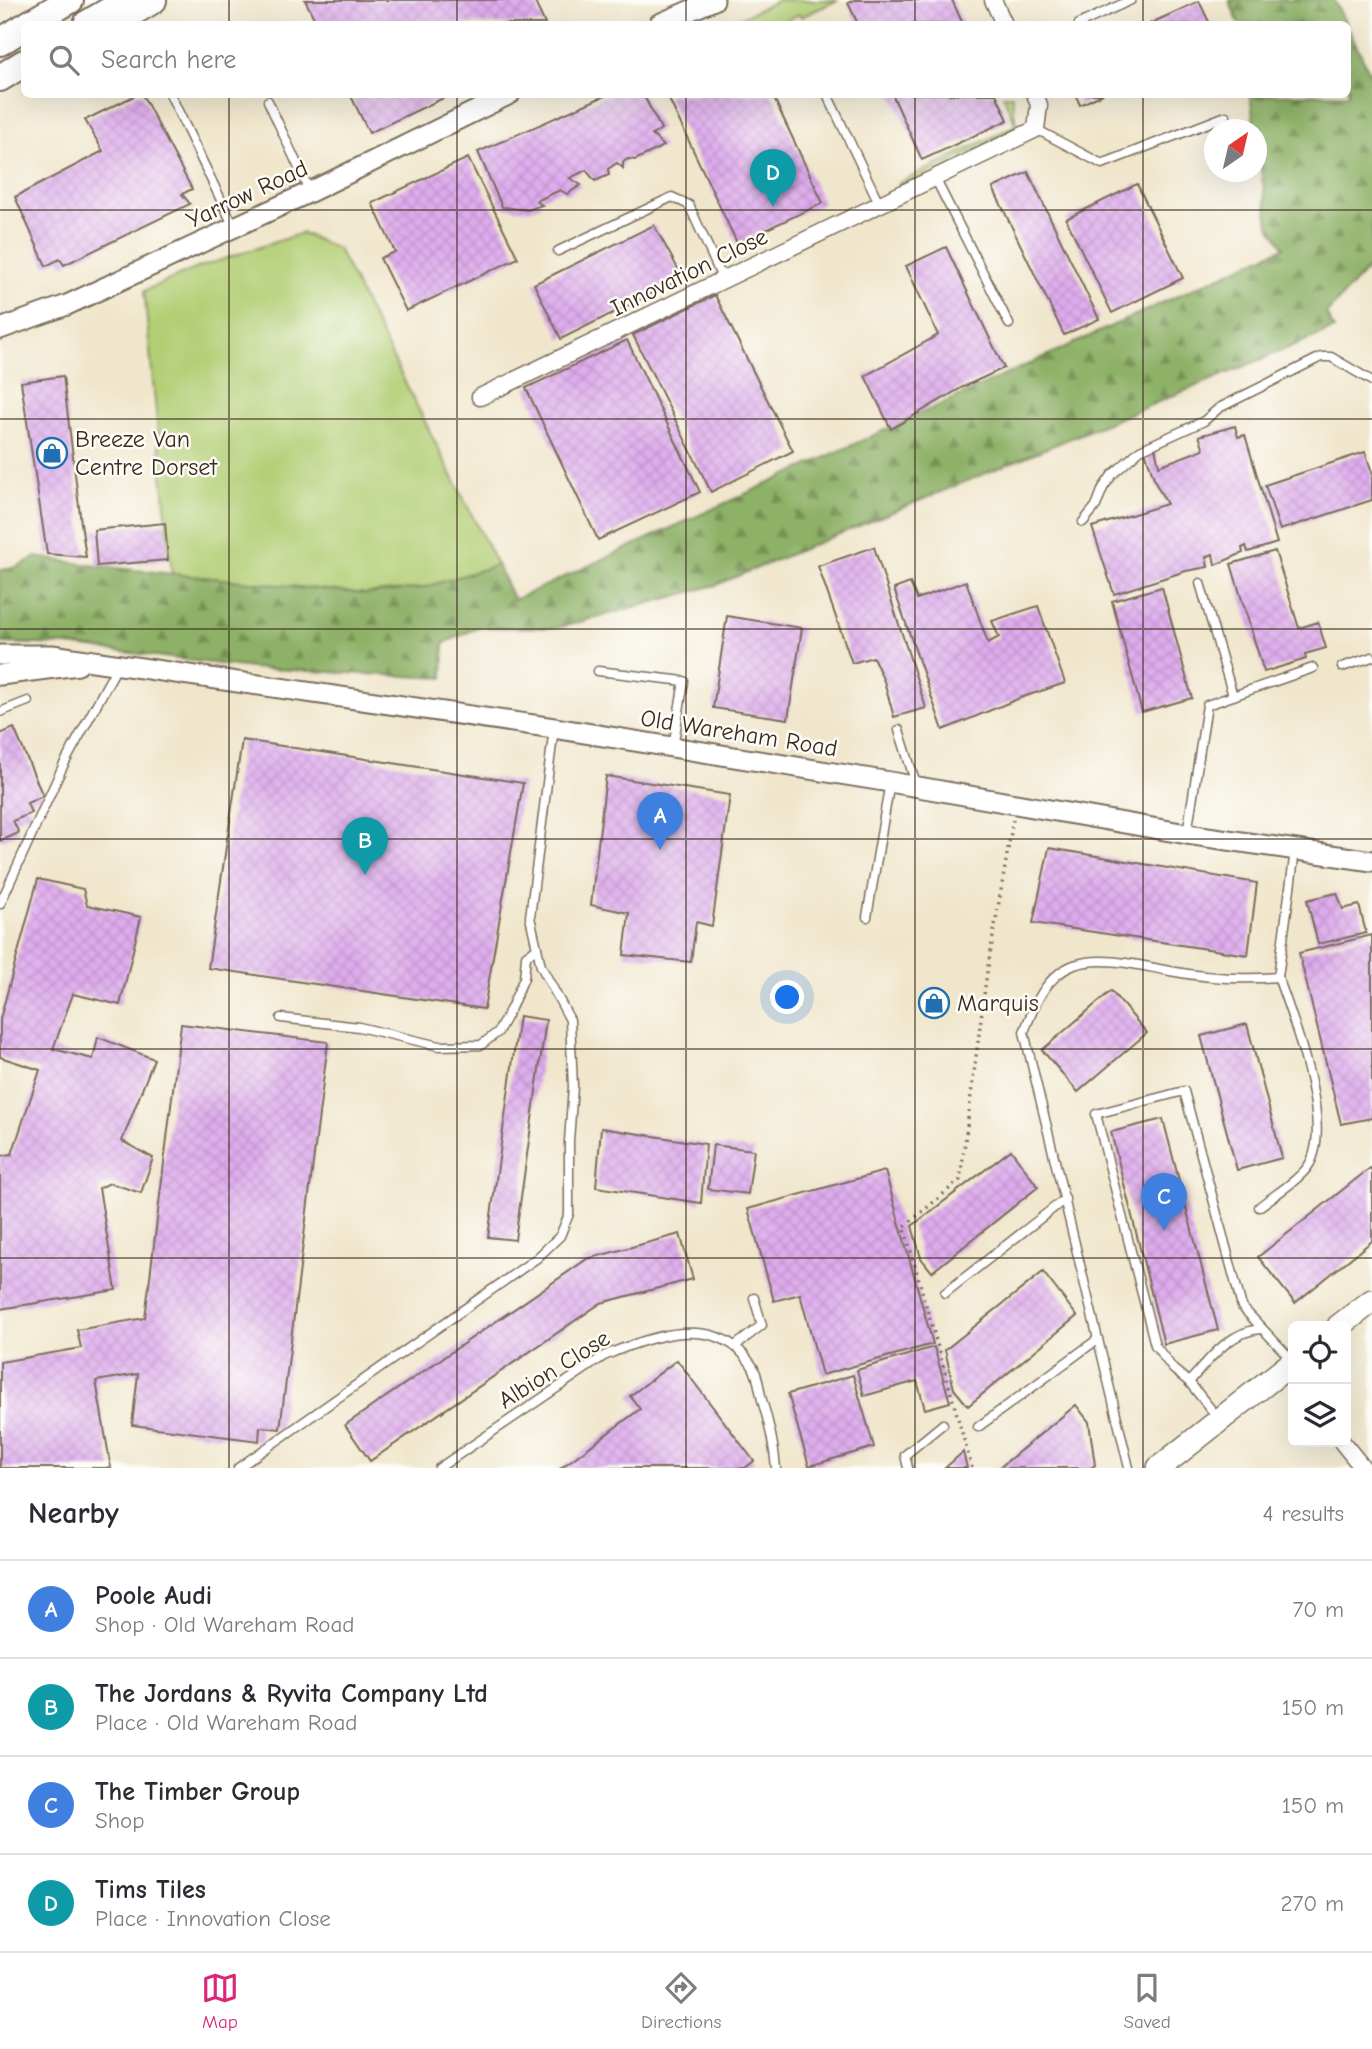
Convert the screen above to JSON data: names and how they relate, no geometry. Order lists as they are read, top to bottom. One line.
{"streets":{"street":["Yarrow Road","Innovation Close","Old Wareham Road"],"lane":["Albion Close"]},"places":{"shop":["Breeze Van Centre Dorset","Marquis"]},"north":"top right","page":{"search":"Search here","pins":["D","A","B","C"],"heading":["Nearby","4 results"],"list":[{"mark":"A","name":"Poole Audi","note":"Shop · Old Wareham Road","value":"70 m"},{"mark":"B","name":"The Jordans & Ryvita Company Ltd","note":"Place · Old Wareham Road","value":"150 m"},{"mark":"C","name":"The Timber Group","note":"Shop","value":"150 m"},{"mark":"D","name":"Tims Tiles","note":"Place · Innovation Close","value":"270 m"}],"nav":["Map","Directions","Saved"]}}
